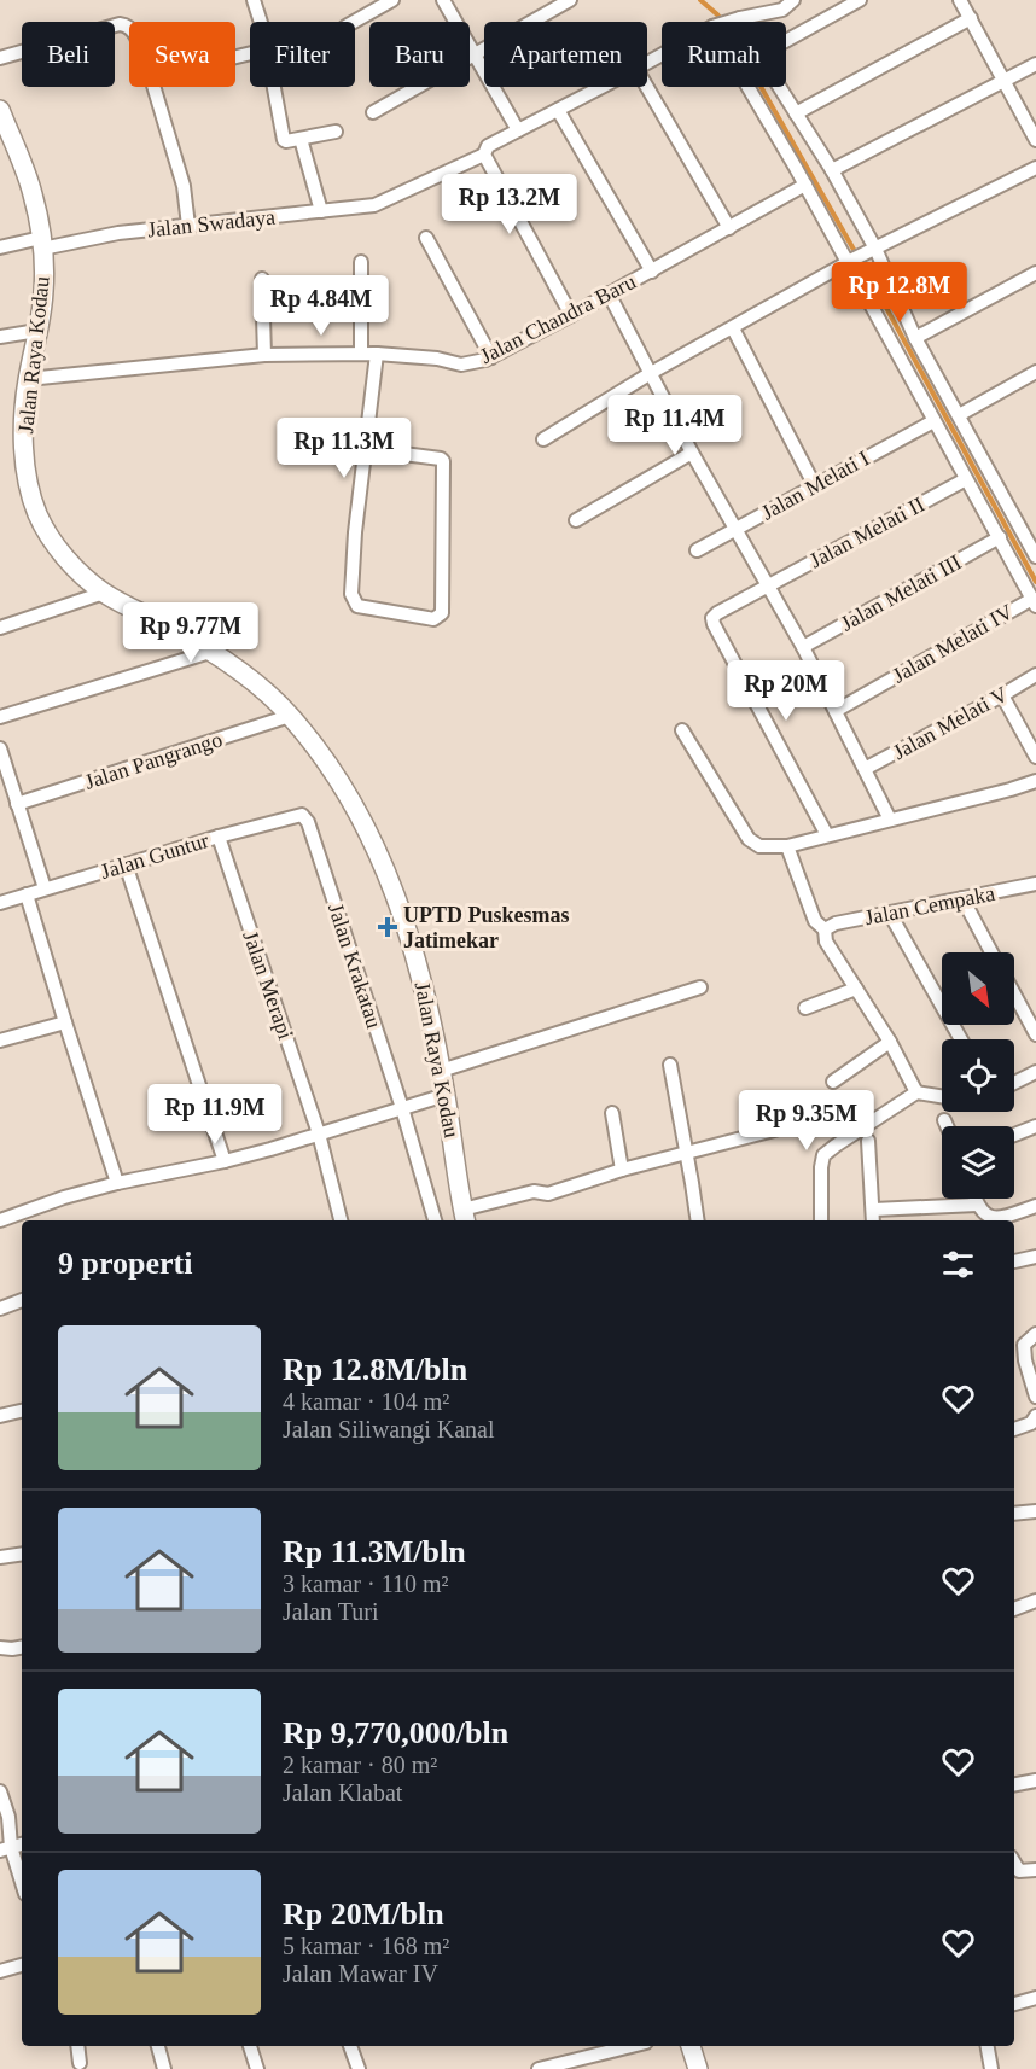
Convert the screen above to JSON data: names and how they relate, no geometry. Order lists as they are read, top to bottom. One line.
{"streets":{"street":["Jalan Swadaya","Jalan Chandra Baru","Jalan Raya Kodau","Jalan Melati I","Jalan Melati II","Jalan Melati III","Jalan Melati IV","Jalan Melati V","Jalan Pangrango","Jalan Guntur","Jalan Cempaka","Jalan Krakatau","Jalan Merapi"]},"crossings":[["Jalan Swadaya","Jalan Raya Kodau"],["Jalan Chandra Baru","Jalan Raya Kodau"],["Jalan Raya Kodau","Jalan Pangrango"],["Jalan Guntur","Jalan Krakatau"],["Jalan Guntur","Jalan Merapi"]],"places":{"health":["UPTD Puskesmas Jatimekar"]},"north":"bottom right","page":{"chip":["Beli","Sewa","Filter","Baru","Apartemen","Rumah"],"price":["Rp 13.2M","Rp 12.8M","Rp 4.84M","Rp 11.4M","Rp 11.3M","Rp 9.77M","Rp 20M","Rp 11.9M","Rp 9.35M"],"heading":"9 properti","list":[{"name":"Rp 12.8M/bln","note":"4 kamar · 104 m² · Jalan Siliwangi Kanal"},{"name":"Rp 11.3M/bln","note":"3 kamar · 110 m² · Jalan Turi"},{"name":"Rp 9,770,000/bln","note":"2 kamar · 80 m² · Jalan Klabat"},{"name":"Rp 20M/bln","note":"5 kamar · 168 m² · Jalan Mawar IV"}]}}
